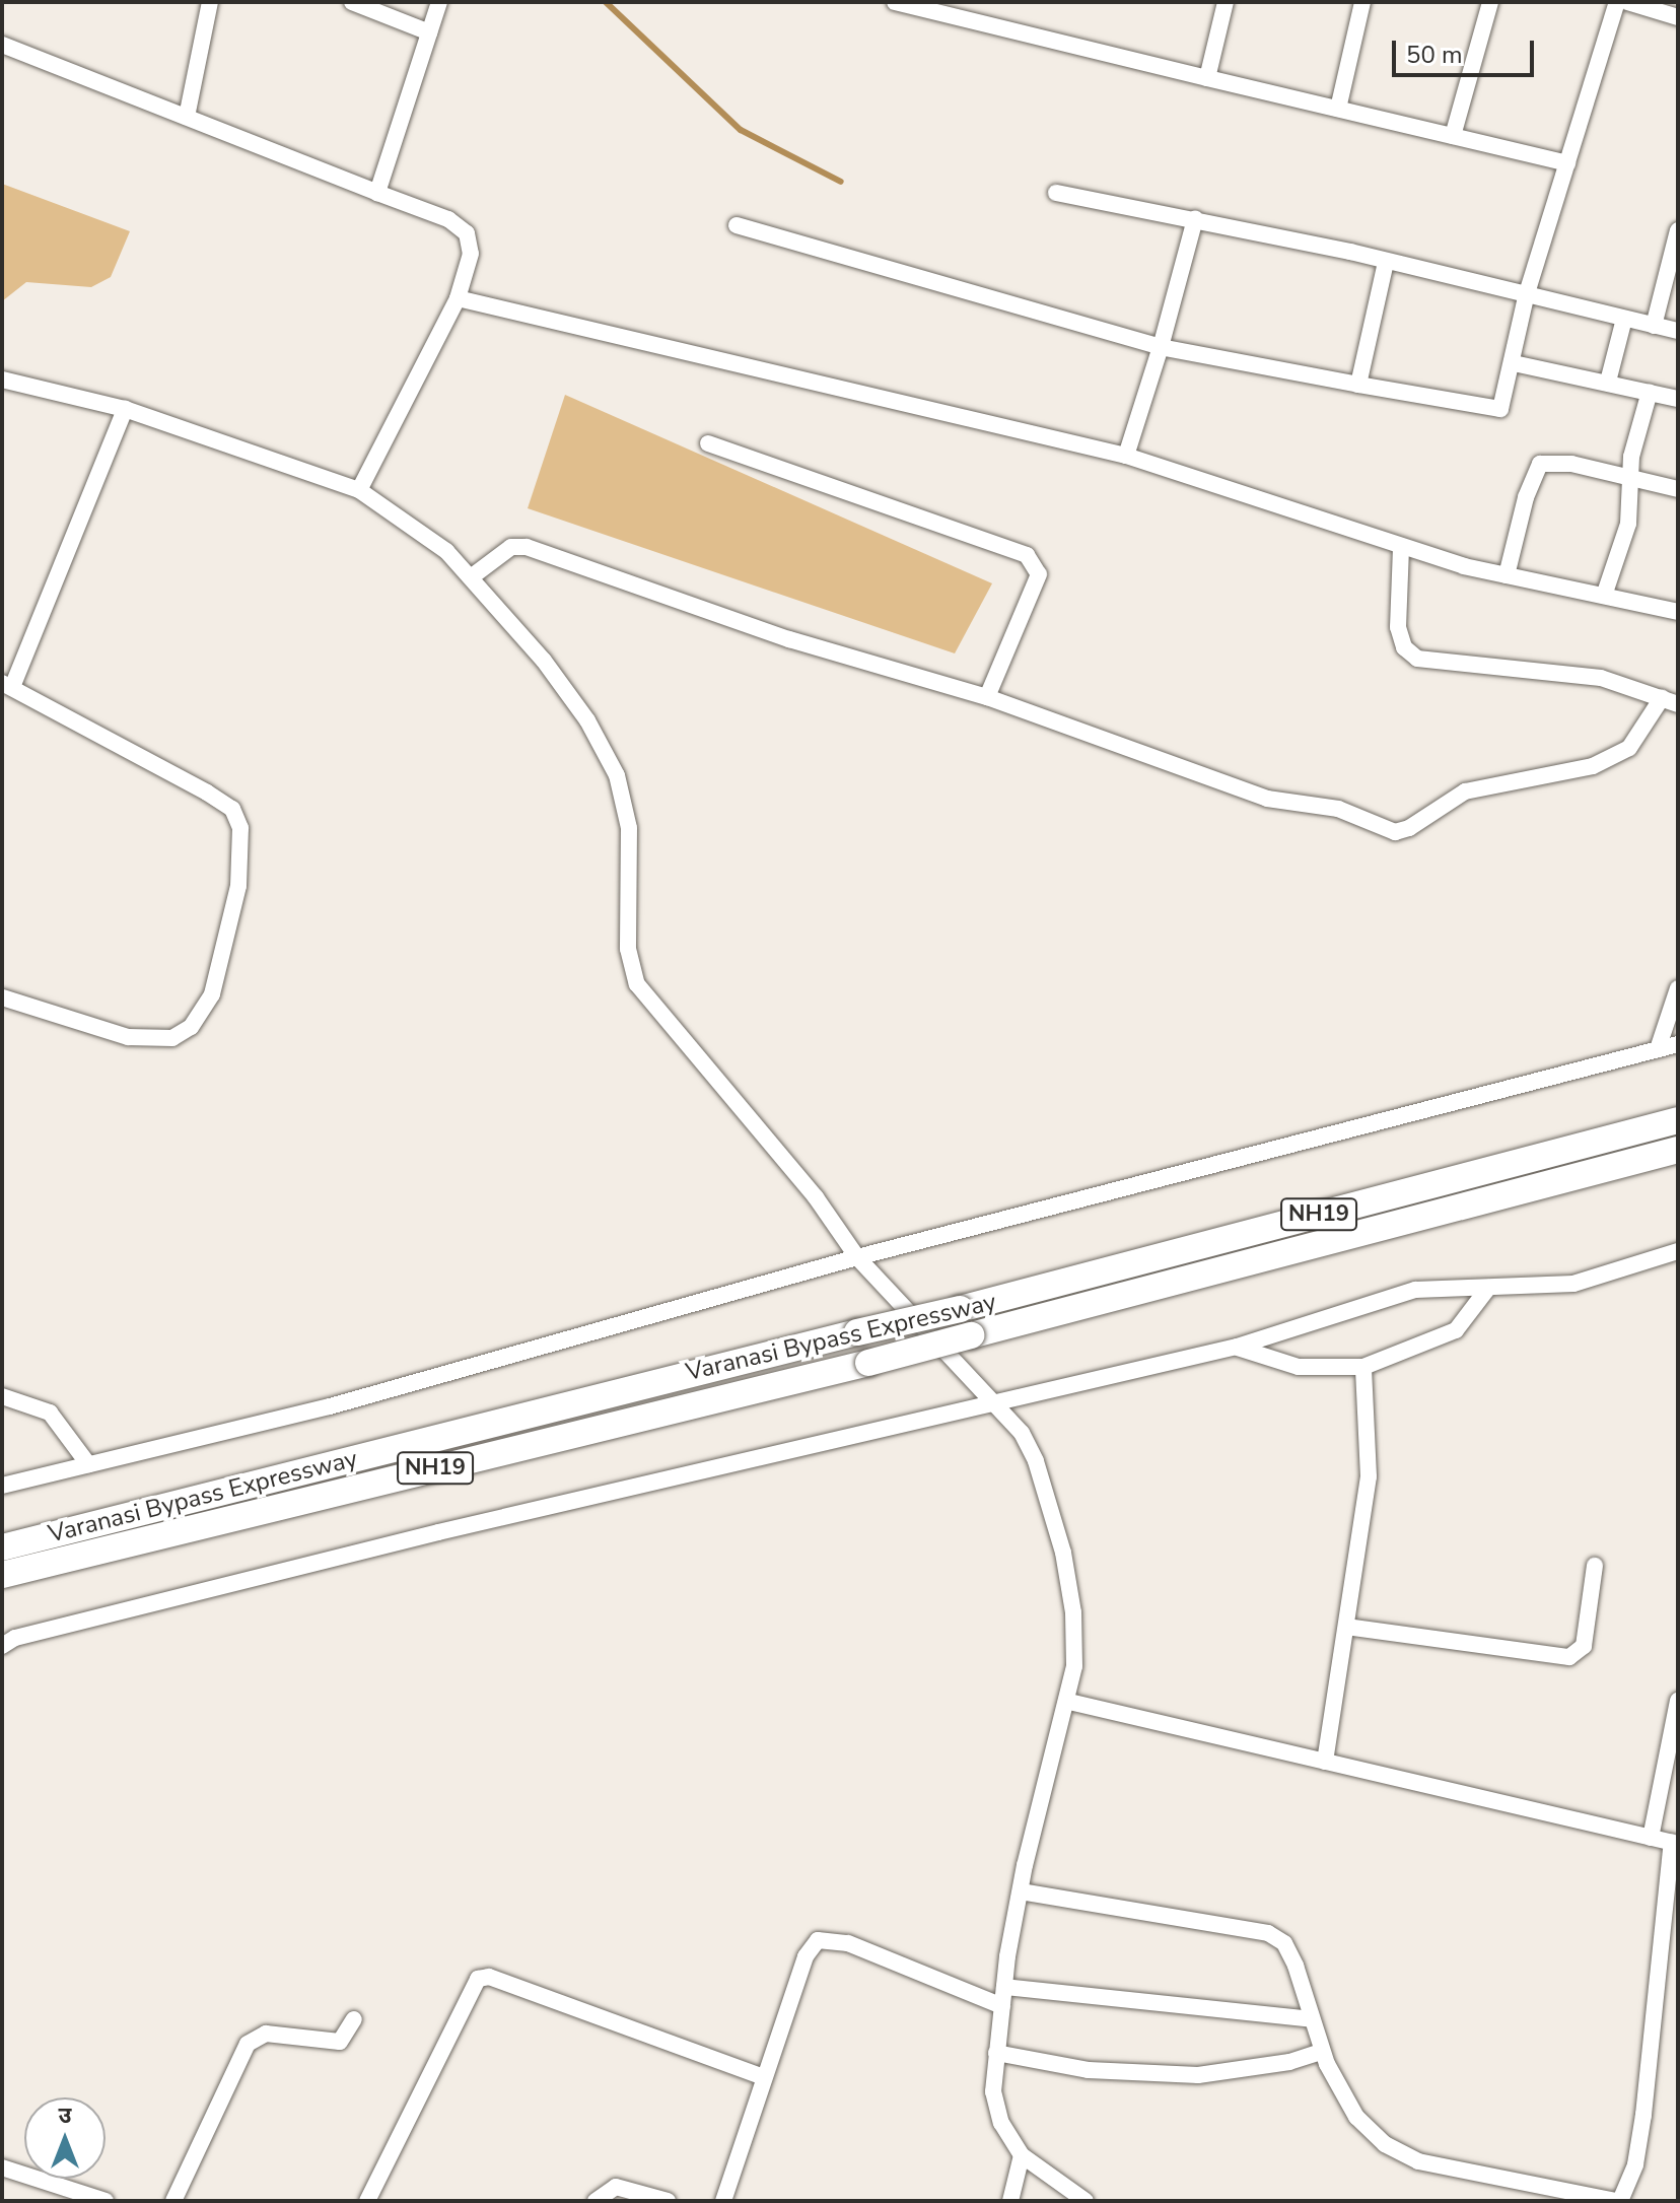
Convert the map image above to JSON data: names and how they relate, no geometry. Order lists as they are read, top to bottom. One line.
{"streets":{"highway":["NH19","Varanasi Bypass Expressway"]},"scale_bar":"50 m","north":"top"}
